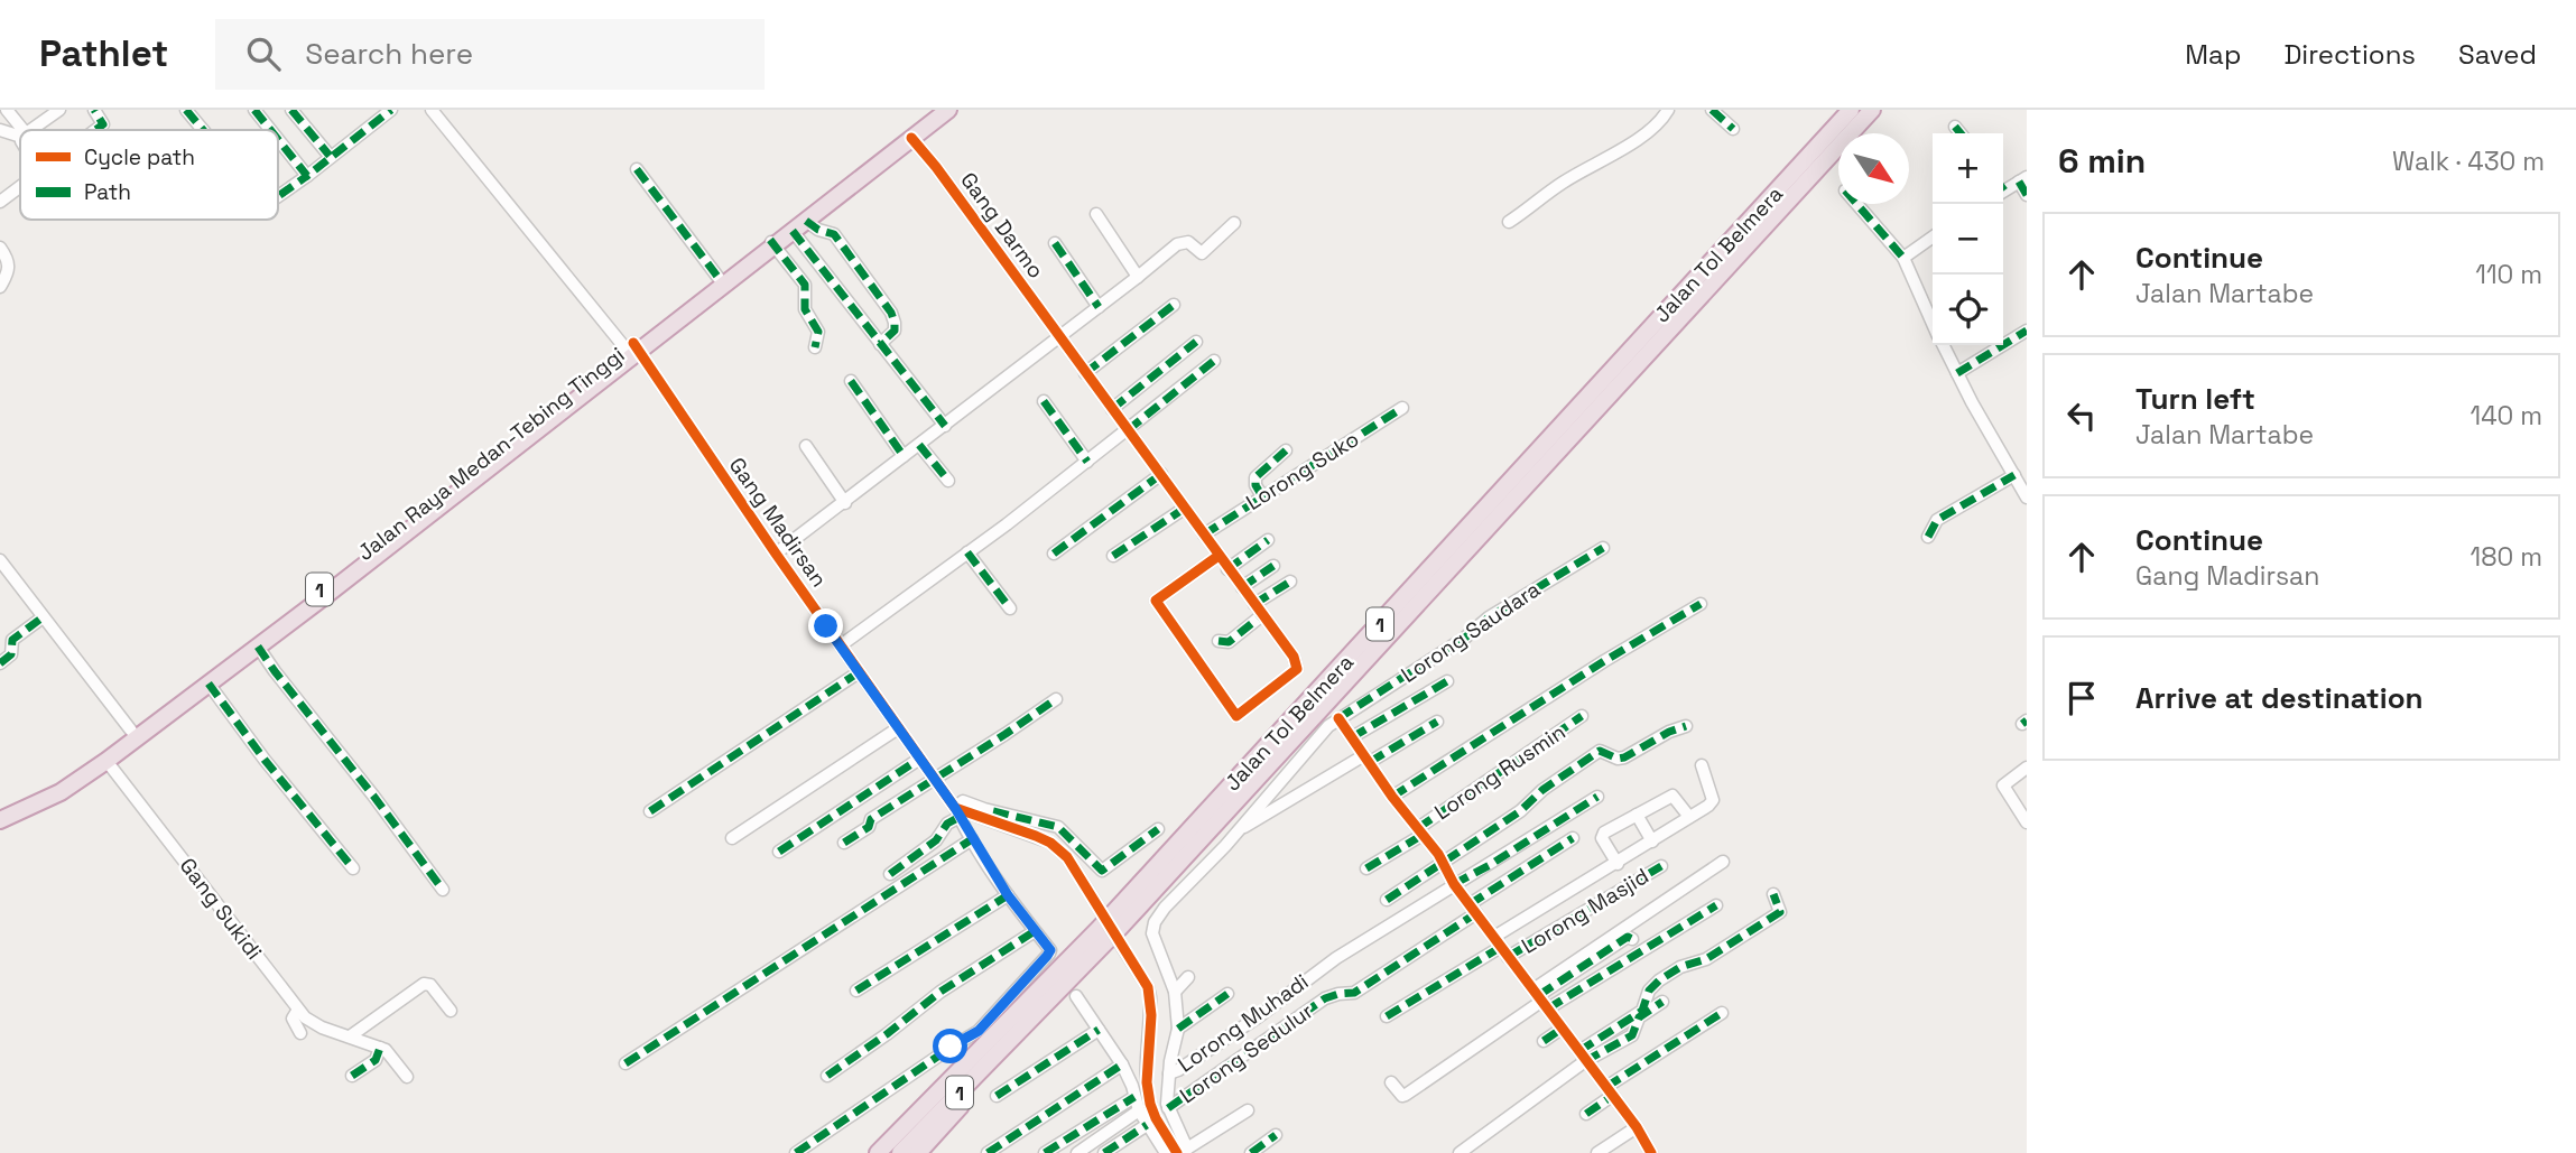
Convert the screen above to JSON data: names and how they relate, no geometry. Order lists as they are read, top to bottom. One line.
{"streets":{"highway":["Jalan Tol Belmera","Jalan Raya Medan-Tebing Tinggi","1"],"street":["Gang Darmo","Lorong Suko","Gang Madirsan","Lorong Saudara","Lorong Rusmin","Gang Sukidi","Lorong Masjid","Lorong Muhadi","Lorong Sedulur"]},"crossings":[["Gang Darmo","Jalan Raya Medan-Tebing Tinggi"],["Gang Darmo","Lorong Suko"],["Jalan Tol Belmera","1"],["Jalan Raya Medan-Tebing Tinggi","Gang Madirsan"],["Jalan Raya Medan-Tebing Tinggi","Gang Sukidi"]],"legend":["Cycle path","Path"],"north":"bottom right","page":{"header":"Pathlet","search":"Search here","nav":["Map","Directions","Saved"],"heading":["6 min","Walk · 430 m"],"map_buttons":["+","−"],"list":[["Continue","Jalan Martabe","110 m"],["Turn left","Jalan Martabe","140 m"],["Continue","Gang Madirsan","180 m"],"Arrive at destination"]}}
